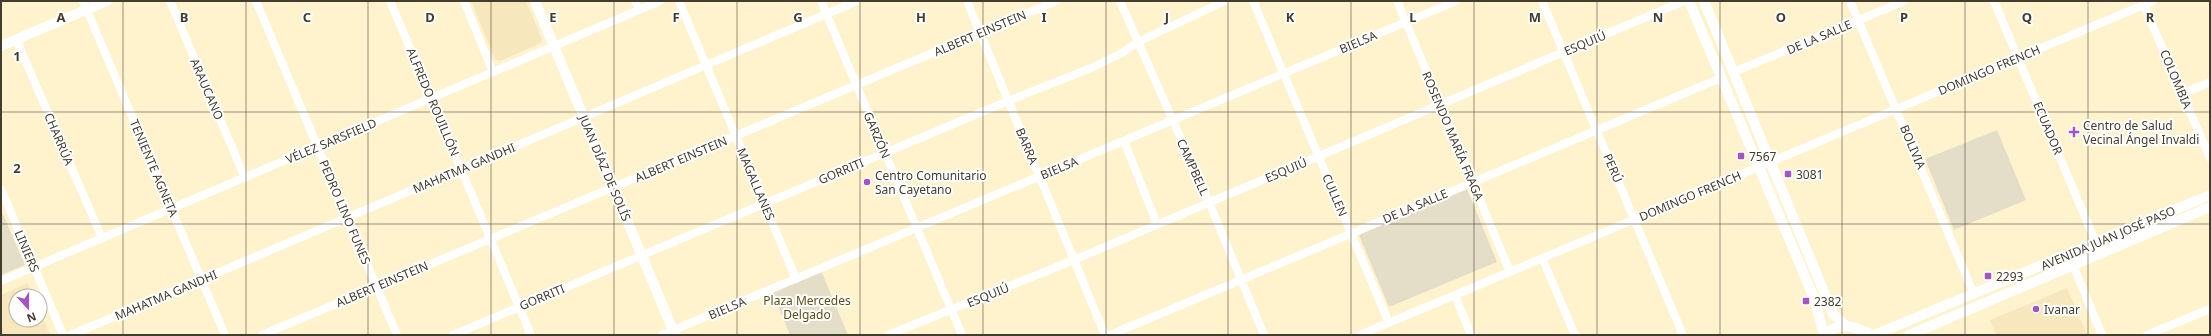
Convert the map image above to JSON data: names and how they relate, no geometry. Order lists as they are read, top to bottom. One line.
{"streets":{"main road":["JUAN DÍAZ DE SOLÍS","AVENIDA JUAN JOSÉ PASO"],"street":["ALBERT EINSTEIN","DE LA SALLE","BIELSA","ESQUIÚ","DOMINGO FRENCH","COLOMBIA","ARAUCANO","ALFREDO ROUILLÓN","ECUADOR","GARZÓN","ROSENDO MARÍA FRAGA","CHARRÚA","VÉLEZ SARSFIELD","BARRA","BOLIVIA","CAMPBELL","TENIENTE AGNETA","MAHATMA GANDHI","PERÚ","GORRITI","MAGALLANES","CULLEN","PEDRO LINO FUNES","LINIERS"]},"crossings":[["ALBERT EINSTEIN","ALFREDO ROUILLÓN"],["ALBERT EINSTEIN","GARZÓN"],["ALBERT EINSTEIN","BARRA"],["ALBERT EINSTEIN","JUAN DÍAZ DE SOLÍS"],["ALBERT EINSTEIN","MAGALLANES"],["ALBERT EINSTEIN","PEDRO LINO FUNES"],["DE LA SALLE","ROSENDO MARÍA FRAGA"],["DE LA SALLE","BOLIVIA"],["DE LA SALLE","CAMPBELL"],["DE LA SALLE","PERÚ"],["DE LA SALLE","CULLEN"],["BIELSA","GARZÓN"],["BIELSA","ROSENDO MARÍA FRAGA"],["BIELSA","BARRA"],["BIELSA","CAMPBELL"],["BIELSA","JUAN DÍAZ DE SOLÍS"],["BIELSA","MAGALLANES"],["BIELSA","CULLEN"],["ESQUIÚ","GARZÓN"],["ESQUIÚ","ROSENDO MARÍA FRAGA"],["ESQUIÚ","BARRA"],["ESQUIÚ","CAMPBELL"],["ESQUIÚ","PERÚ"],["ESQUIÚ","CULLEN"],["DOMINGO FRENCH","COLOMBIA"],["DOMINGO FRENCH","ECUADOR"],["DOMINGO FRENCH","ROSENDO MARÍA FRAGA"],["DOMINGO FRENCH","BOLIVIA"],["DOMINGO FRENCH","PERÚ"],["DOMINGO FRENCH","CULLEN"],["ARAUCANO","VÉLEZ SARSFIELD"],["ALFREDO ROUILLÓN","VÉLEZ SARSFIELD"],["ALFREDO ROUILLÓN","MAHATMA GANDHI"],["ALFREDO ROUILLÓN","GORRITI"],["ECUADOR","AVENIDA JUAN JOSÉ PASO"],["GARZÓN","MAHATMA GANDHI"],["GARZÓN","GORRITI"],["CHARRÚA","VÉLEZ SARSFIELD"],["VÉLEZ SARSFIELD","TENIENTE AGNETA"],["VÉLEZ SARSFIELD","JUAN DÍAZ DE SOLÍS"],["VÉLEZ SARSFIELD","PEDRO LINO FUNES"],["VÉLEZ SARSFIELD","LINIERS"],["BARRA","GORRITI"],["BOLIVIA","AVENIDA JUAN JOSÉ PASO"],["CAMPBELL","GORRITI"],["TENIENTE AGNETA","MAHATMA GANDHI"],["MAHATMA GANDHI","JUAN DÍAZ DE SOLÍS"],["MAHATMA GANDHI","MAGALLANES"],["MAHATMA GANDHI","PEDRO LINO FUNES"],["JUAN DÍAZ DE SOLÍS","GORRITI"],["GORRITI","MAGALLANES"]],"parks":["Plaza Mercedes Delgado"],"places":{"health":["Centro de Salud Vecinal Ángel Invaldi"],"transit":["7567","3081","2293","2382"],"other":["Centro Comunitario San Cayetano","Ivanar"]},"north":"bottom","grid":{"columns":["A","B","C","D","E","F","G","H","I","J","K","L","M","N","O","P","Q","R"],"rows":["1","2"]}}
